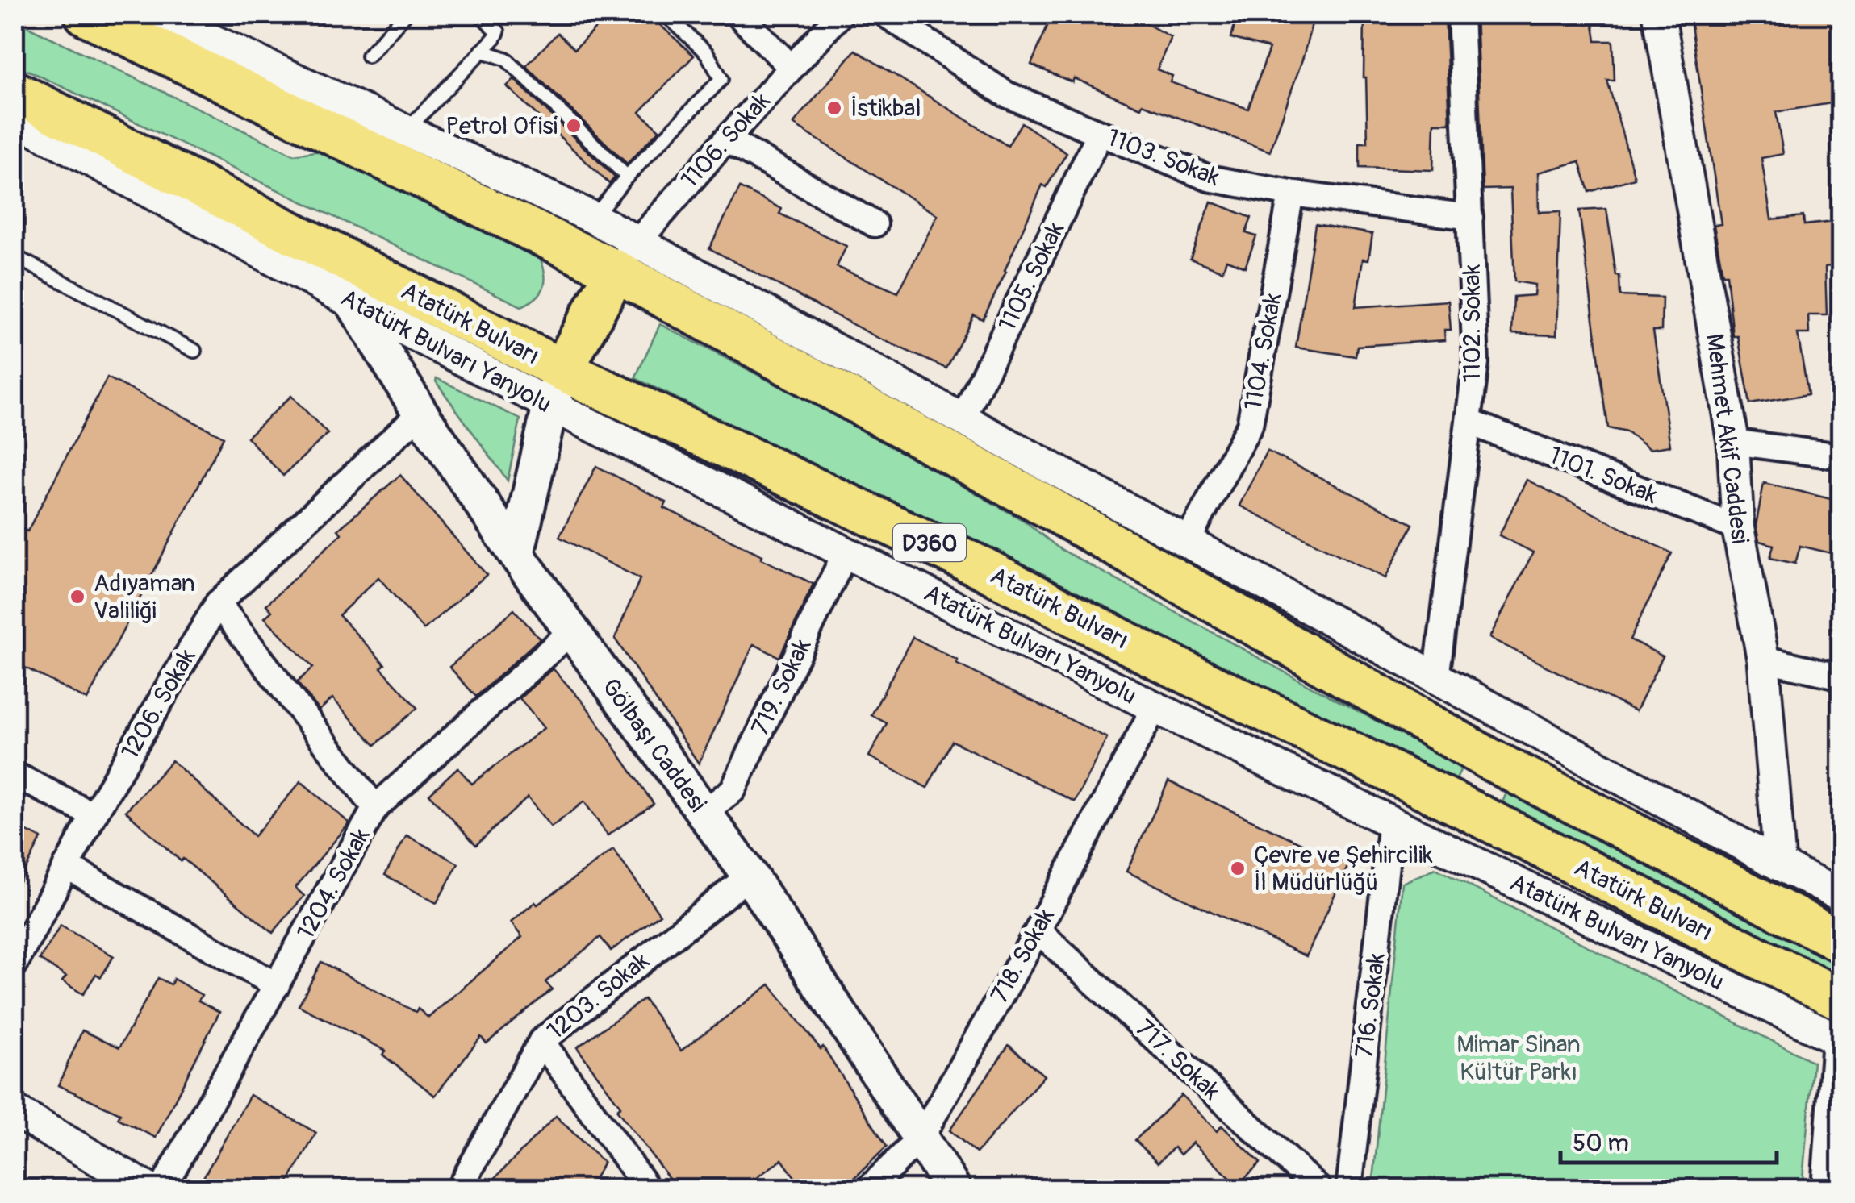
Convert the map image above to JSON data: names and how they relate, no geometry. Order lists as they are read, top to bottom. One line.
{"streets":{"highway":["Atatürk Bulvarı","D360"],"main road":["Gölbaşı Caddesi"],"street":["1106. Sokak","1103. Sokak","1105. Sokak","1102. Sokak","Atatürk Bulvarı Yanyolu","1104. Sokak","Mehmet Akif Caddesi","1101. Sokak","719. Sokak","1206. Sokak","1204. Sokak","718. Sokak","1203. Sokak","716. Sokak","717. Sokak"]},"crossings":[["1103. Sokak","1105. Sokak"],["1103. Sokak","1102. Sokak"],["1103. Sokak","1104. Sokak"],["Atatürk Bulvarı","Atatürk Bulvarı Yanyolu"],["1102. Sokak","1101. Sokak"],["Atatürk Bulvarı Yanyolu","719. Sokak"],["Atatürk Bulvarı Yanyolu","Gölbaşı Caddesi"],["Atatürk Bulvarı Yanyolu","718. Sokak"],["Atatürk Bulvarı Yanyolu","716. Sokak"],["Mehmet Akif Caddesi","1101. Sokak"],["719. Sokak","Gölbaşı Caddesi"],["1206. Sokak","Gölbaşı Caddesi"],["Gölbaşı Caddesi","1204. Sokak"],["Gölbaşı Caddesi","718. Sokak"],["Gölbaşı Caddesi","1203. Sokak"],["718. Sokak","717. Sokak"]],"parks":["Mimar Sinan Kültür Parkı"],"places":["İstikbal","Petrol Ofisi","Adıyaman Valiliği","Çevre ve Şehircilik İl Müdürlüğü"],"scale_bar":"50 m"}
